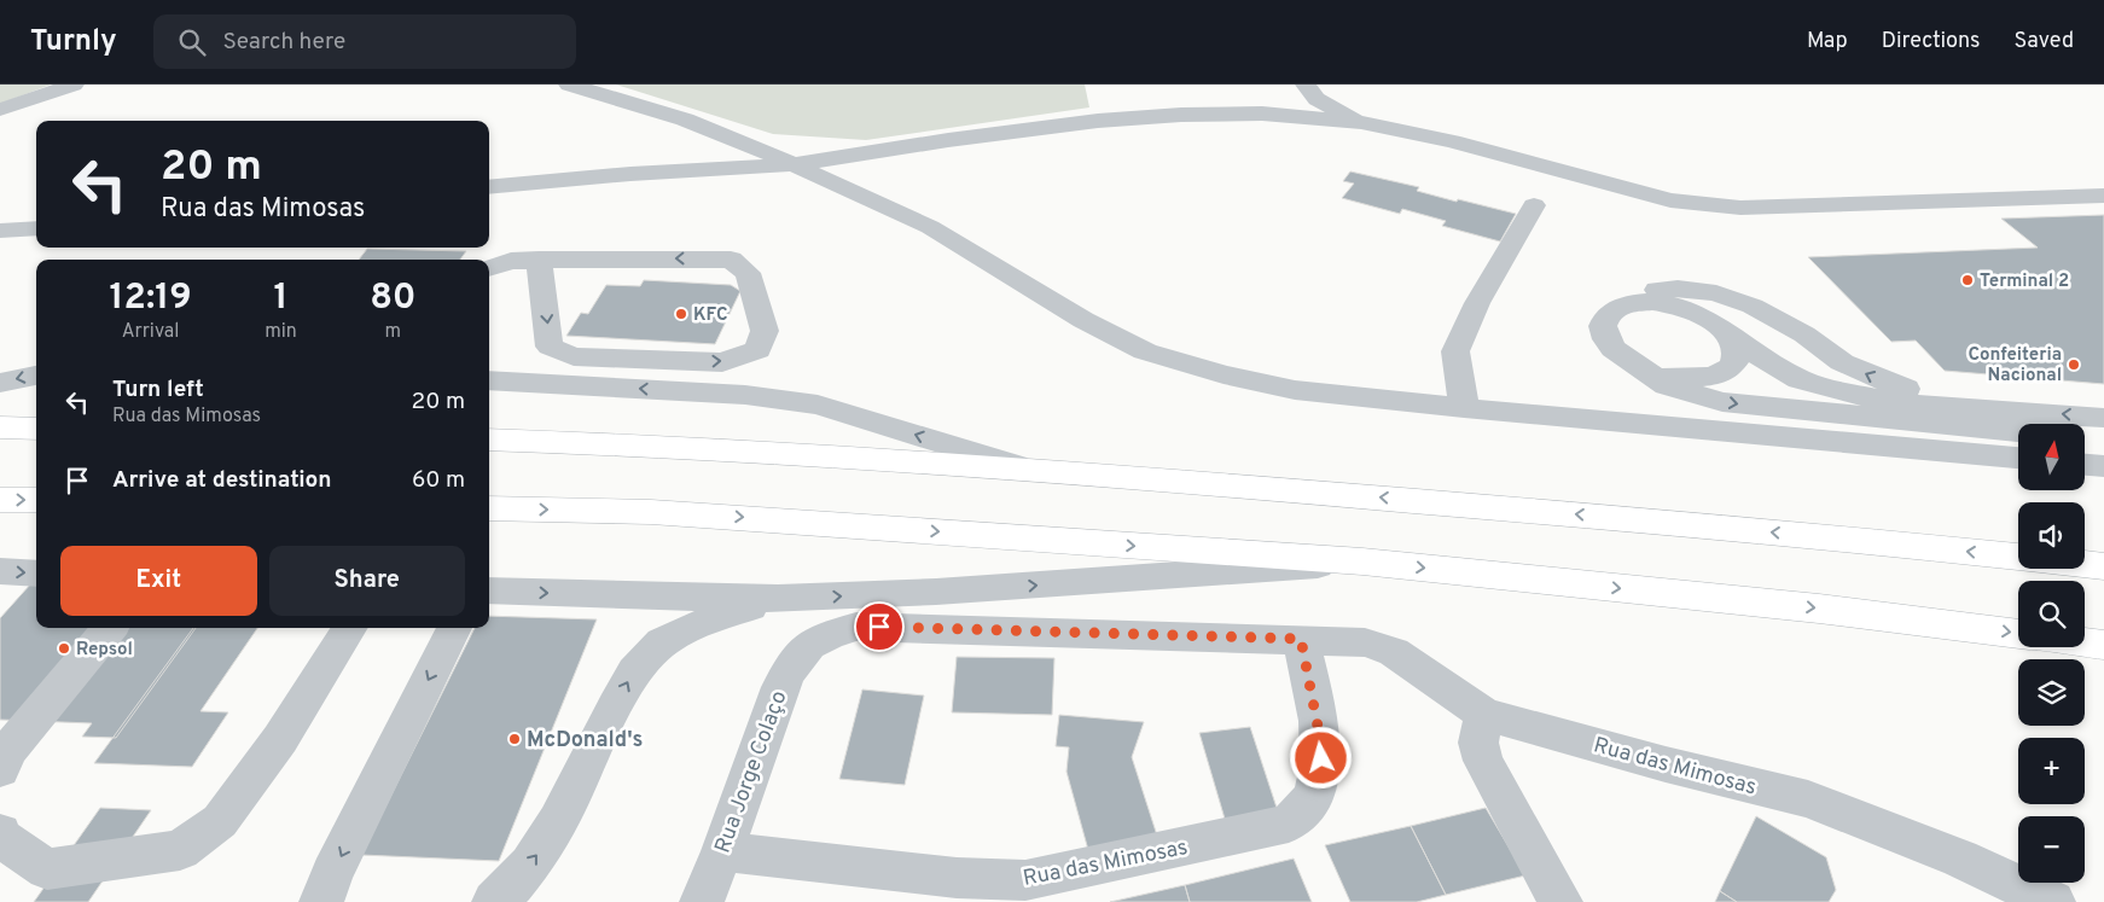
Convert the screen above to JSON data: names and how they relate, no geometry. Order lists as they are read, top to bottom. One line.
{"streets":{"street":["Rua das Mimosas","Rua Jorge Colaço"]},"crossings":[["Rua das Mimosas","Rua Jorge Colaço"]],"places":["Terminal 2","KFC","Confeiteria Nacional","Repsol","McDonald's"],"north":"top","page":{"header":"Turnly","search":"Search here","nav":["Map","Directions","Saved"],"turn":["20 m","Rua das Mimosas"],"eta":["12:19","Arrival","1","min","80","m"],"list":[{"name":"Turn left","note":"Rua das Mimosas","value":"20 m"},{"name":"Arrive at destination","value":"60 m"}],"map_buttons":["+","−"],"buttons":["Exit","Share"]}}
